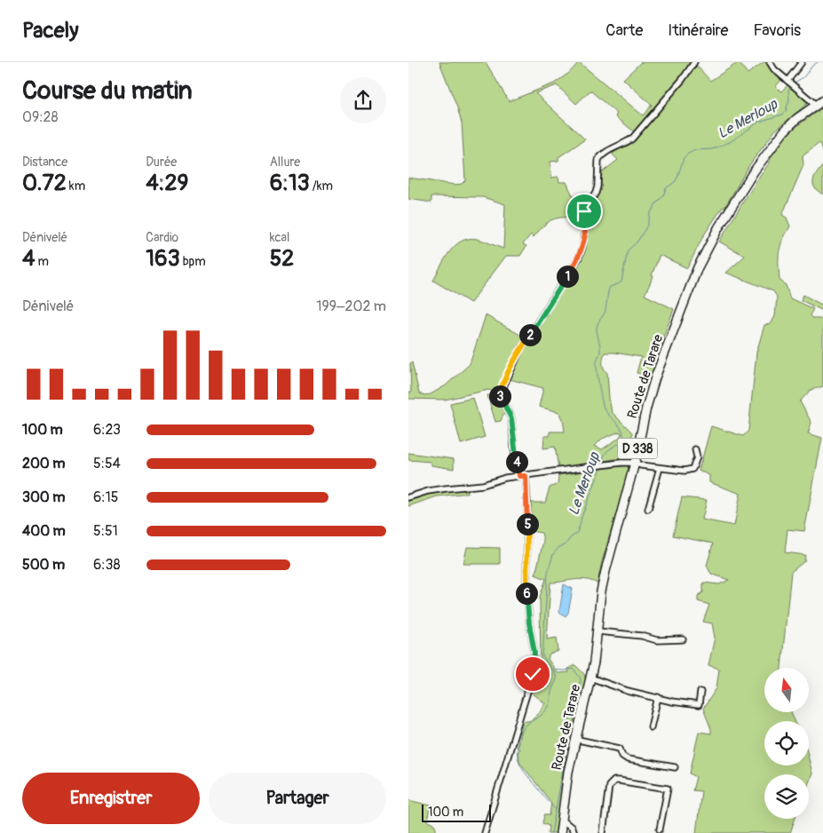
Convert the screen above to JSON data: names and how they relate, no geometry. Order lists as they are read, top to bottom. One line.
{"streets":{"main road":["Route de Tarare","D 338"]},"water":["Le Merloup"],"scale_bar":"100 m","north":"top","page":{"header":"Pacely","nav":["Carte","Itinéraire","Favoris"],"heading":["Course du matin","09:28"],"stats":[["Distance","0.72 km"],["Durée","4:29"],["Allure","6:13 /km"],["Dénivelé","4 m"],["Cardio","163 bpm"],["kcal","52"]],"pins":["1","2","3","4","5","6"],"chart":["Dénivelé","199–202 m"],"list":[{"name":"100 m","note":"6:23"},{"name":"200 m","note":"5:54"},{"name":"300 m","note":"6:15"},{"name":"400 m","note":"5:51"},{"name":"500 m","note":"6:38"}],"buttons":["Enregistrer","Partager"],"scale":"100 m"}}
